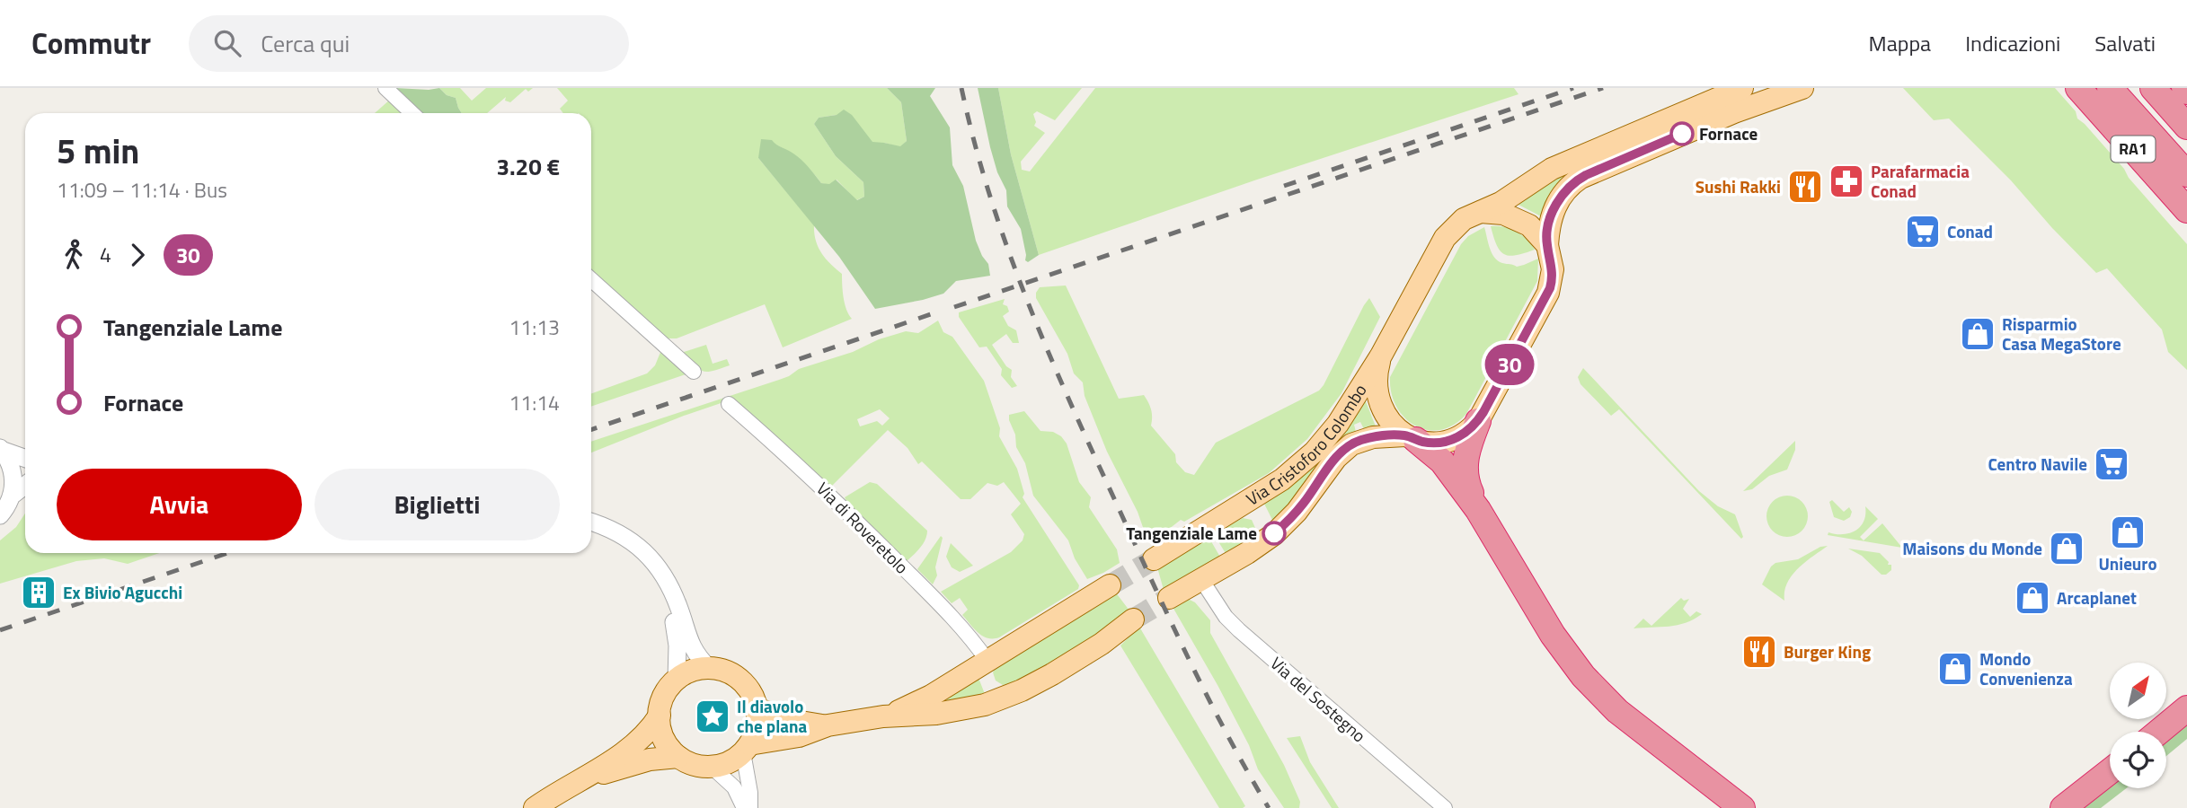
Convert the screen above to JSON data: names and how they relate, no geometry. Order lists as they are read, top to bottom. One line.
{"streets":{"highway":["RA1"],"main road":["Via Cristoforo Colombo"],"street":["Via di Roveretolo","Via del Sostegno"]},"crossings":[["Via Cristoforo Colombo","Via del Sostegno"]],"places":{"other":["Fornace","Tangenziale Lame"],"pharmacy":["Parafarmacia Conad"],"restaurant":["Sushi Rakki","Burger King"],"supermarket":["Conad","Centro Navile"],"shop":["Risparmio Casa MegaStore","Unieuro","Maisons du Monde","Arcaplanet","Mondo Convenienza"],"building":["Ex Bivio Agucchi"],"place":["Il diavolo che plana"]},"lines":["bus line 30"],"north":"top right","page":{"header":"Commutr","search":"Cerca qui","nav":["Mappa","Indicazioni","Salvati"],"on_map":"30","heading":["5 min","11:09 – 11:14 · Bus","3.20 €"],"legs":["4","30"],"list":[{"name":"Tangenziale Lame","value":"11:13"},{"name":"Fornace","value":"11:14"}],"buttons":["Avvia","Biglietti"]}}
